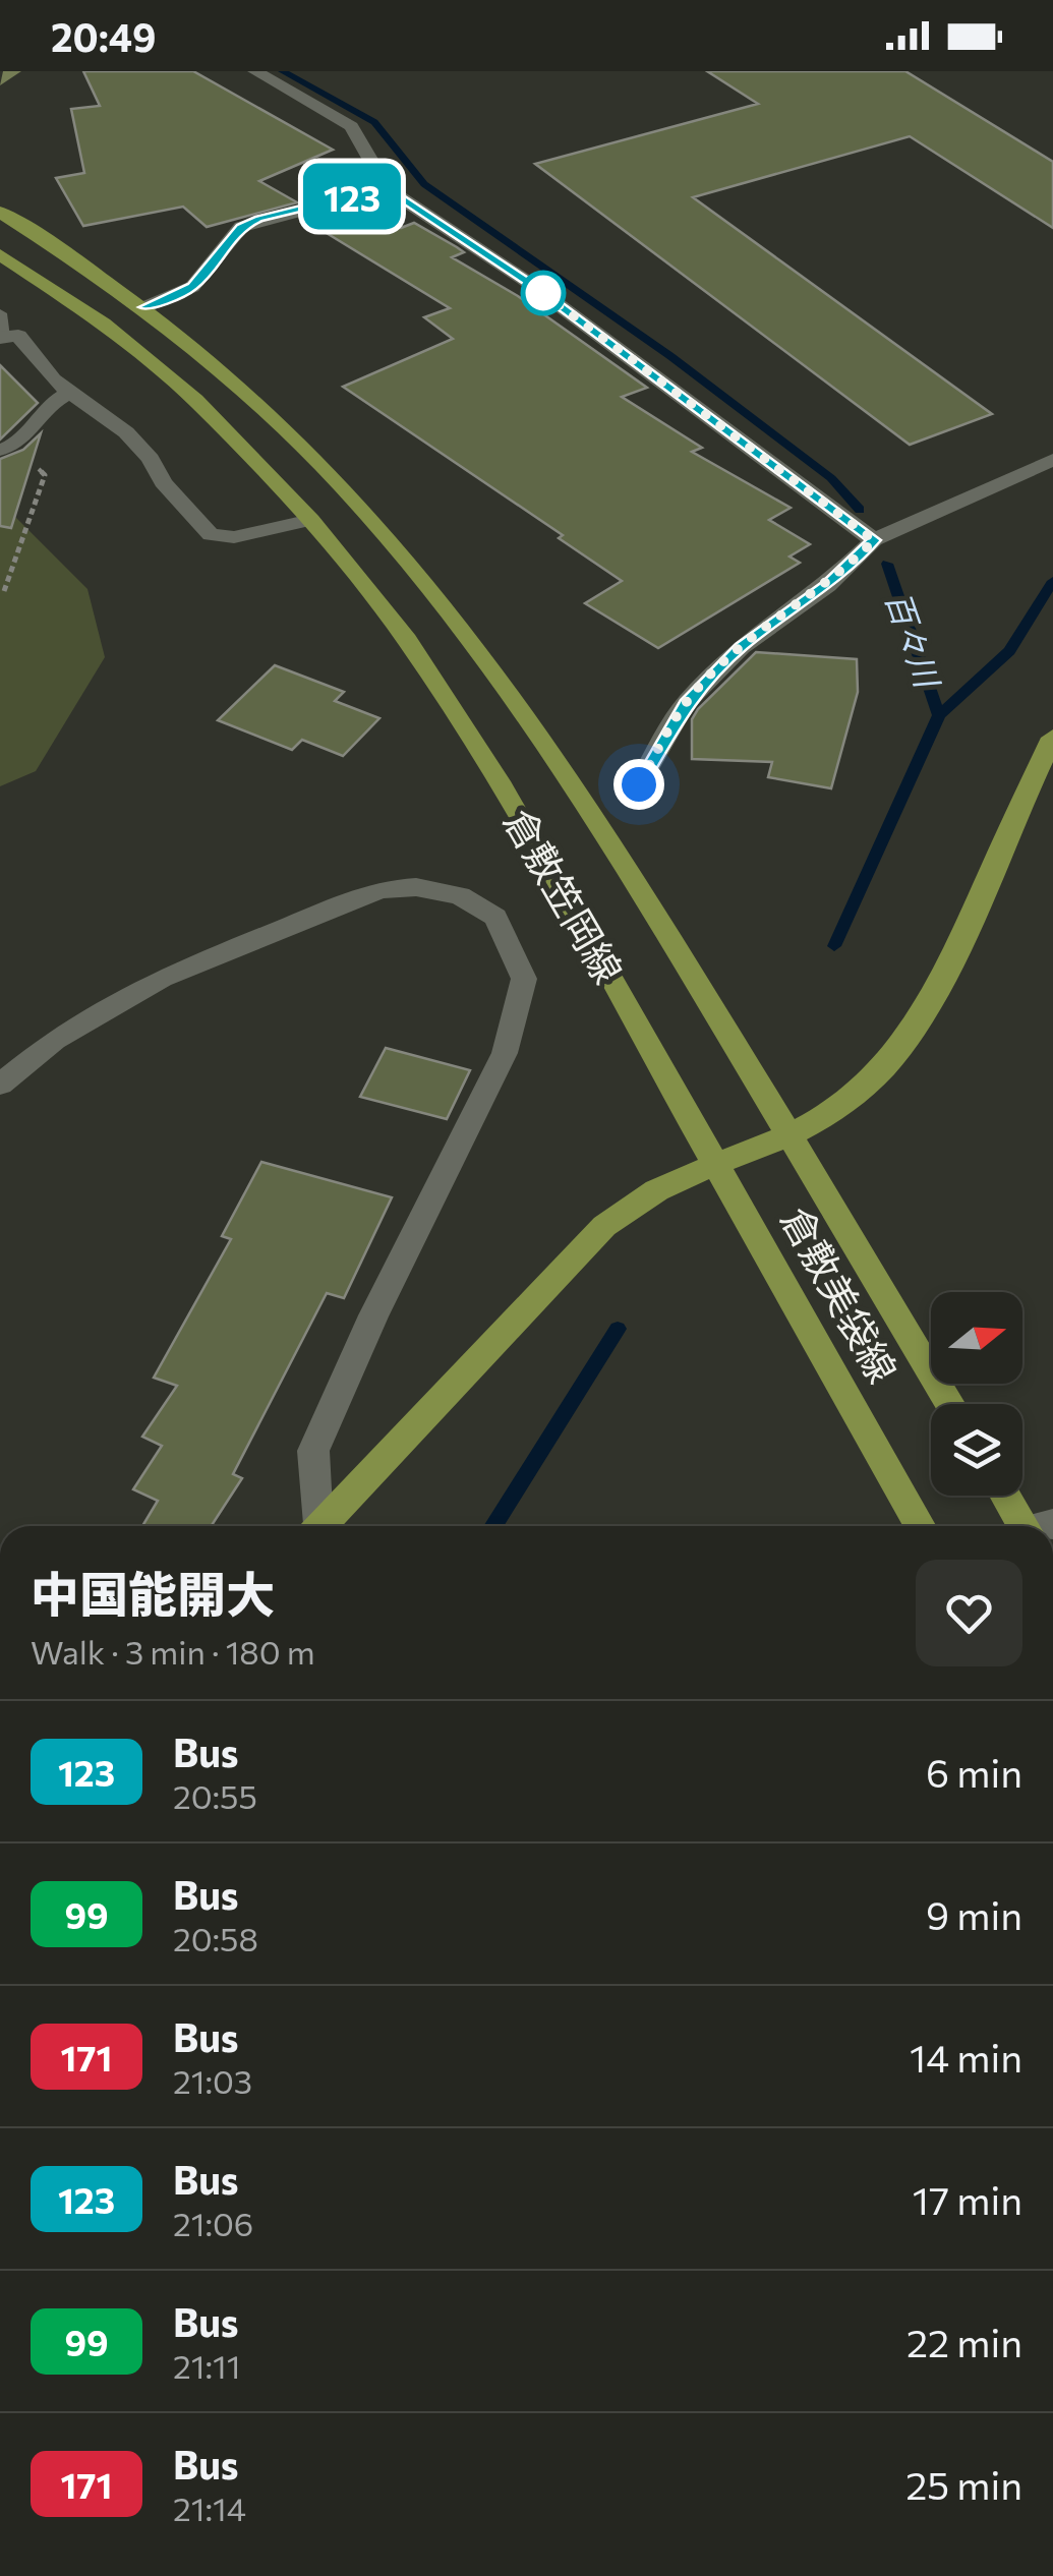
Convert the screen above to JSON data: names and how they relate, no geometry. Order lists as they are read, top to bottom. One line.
{"streets":{"main road":["倉敷笠岡線","倉敷美袋線"]},"crossings":[["倉敷笠岡線","倉敷美袋線"]],"water":["百々川"],"lines":["bus line 123"],"north":"right","page":{"status":"20:49","on_map":"123","heading":["中国能開大","Walk · 3 min · 180 m"],"list":[{"mark":"123","name":"Bus","note":"20:55","value":"6 min"},{"mark":"99","name":"Bus","note":"20:58","value":"9 min"},{"mark":"171","name":"Bus","note":"21:03","value":"14 min"},{"mark":"123","name":"Bus","note":"21:06","value":"17 min"},{"mark":"99","name":"Bus","note":"21:11","value":"22 min"},{"mark":"171","name":"Bus","note":"21:14","value":"25 min"}]}}
